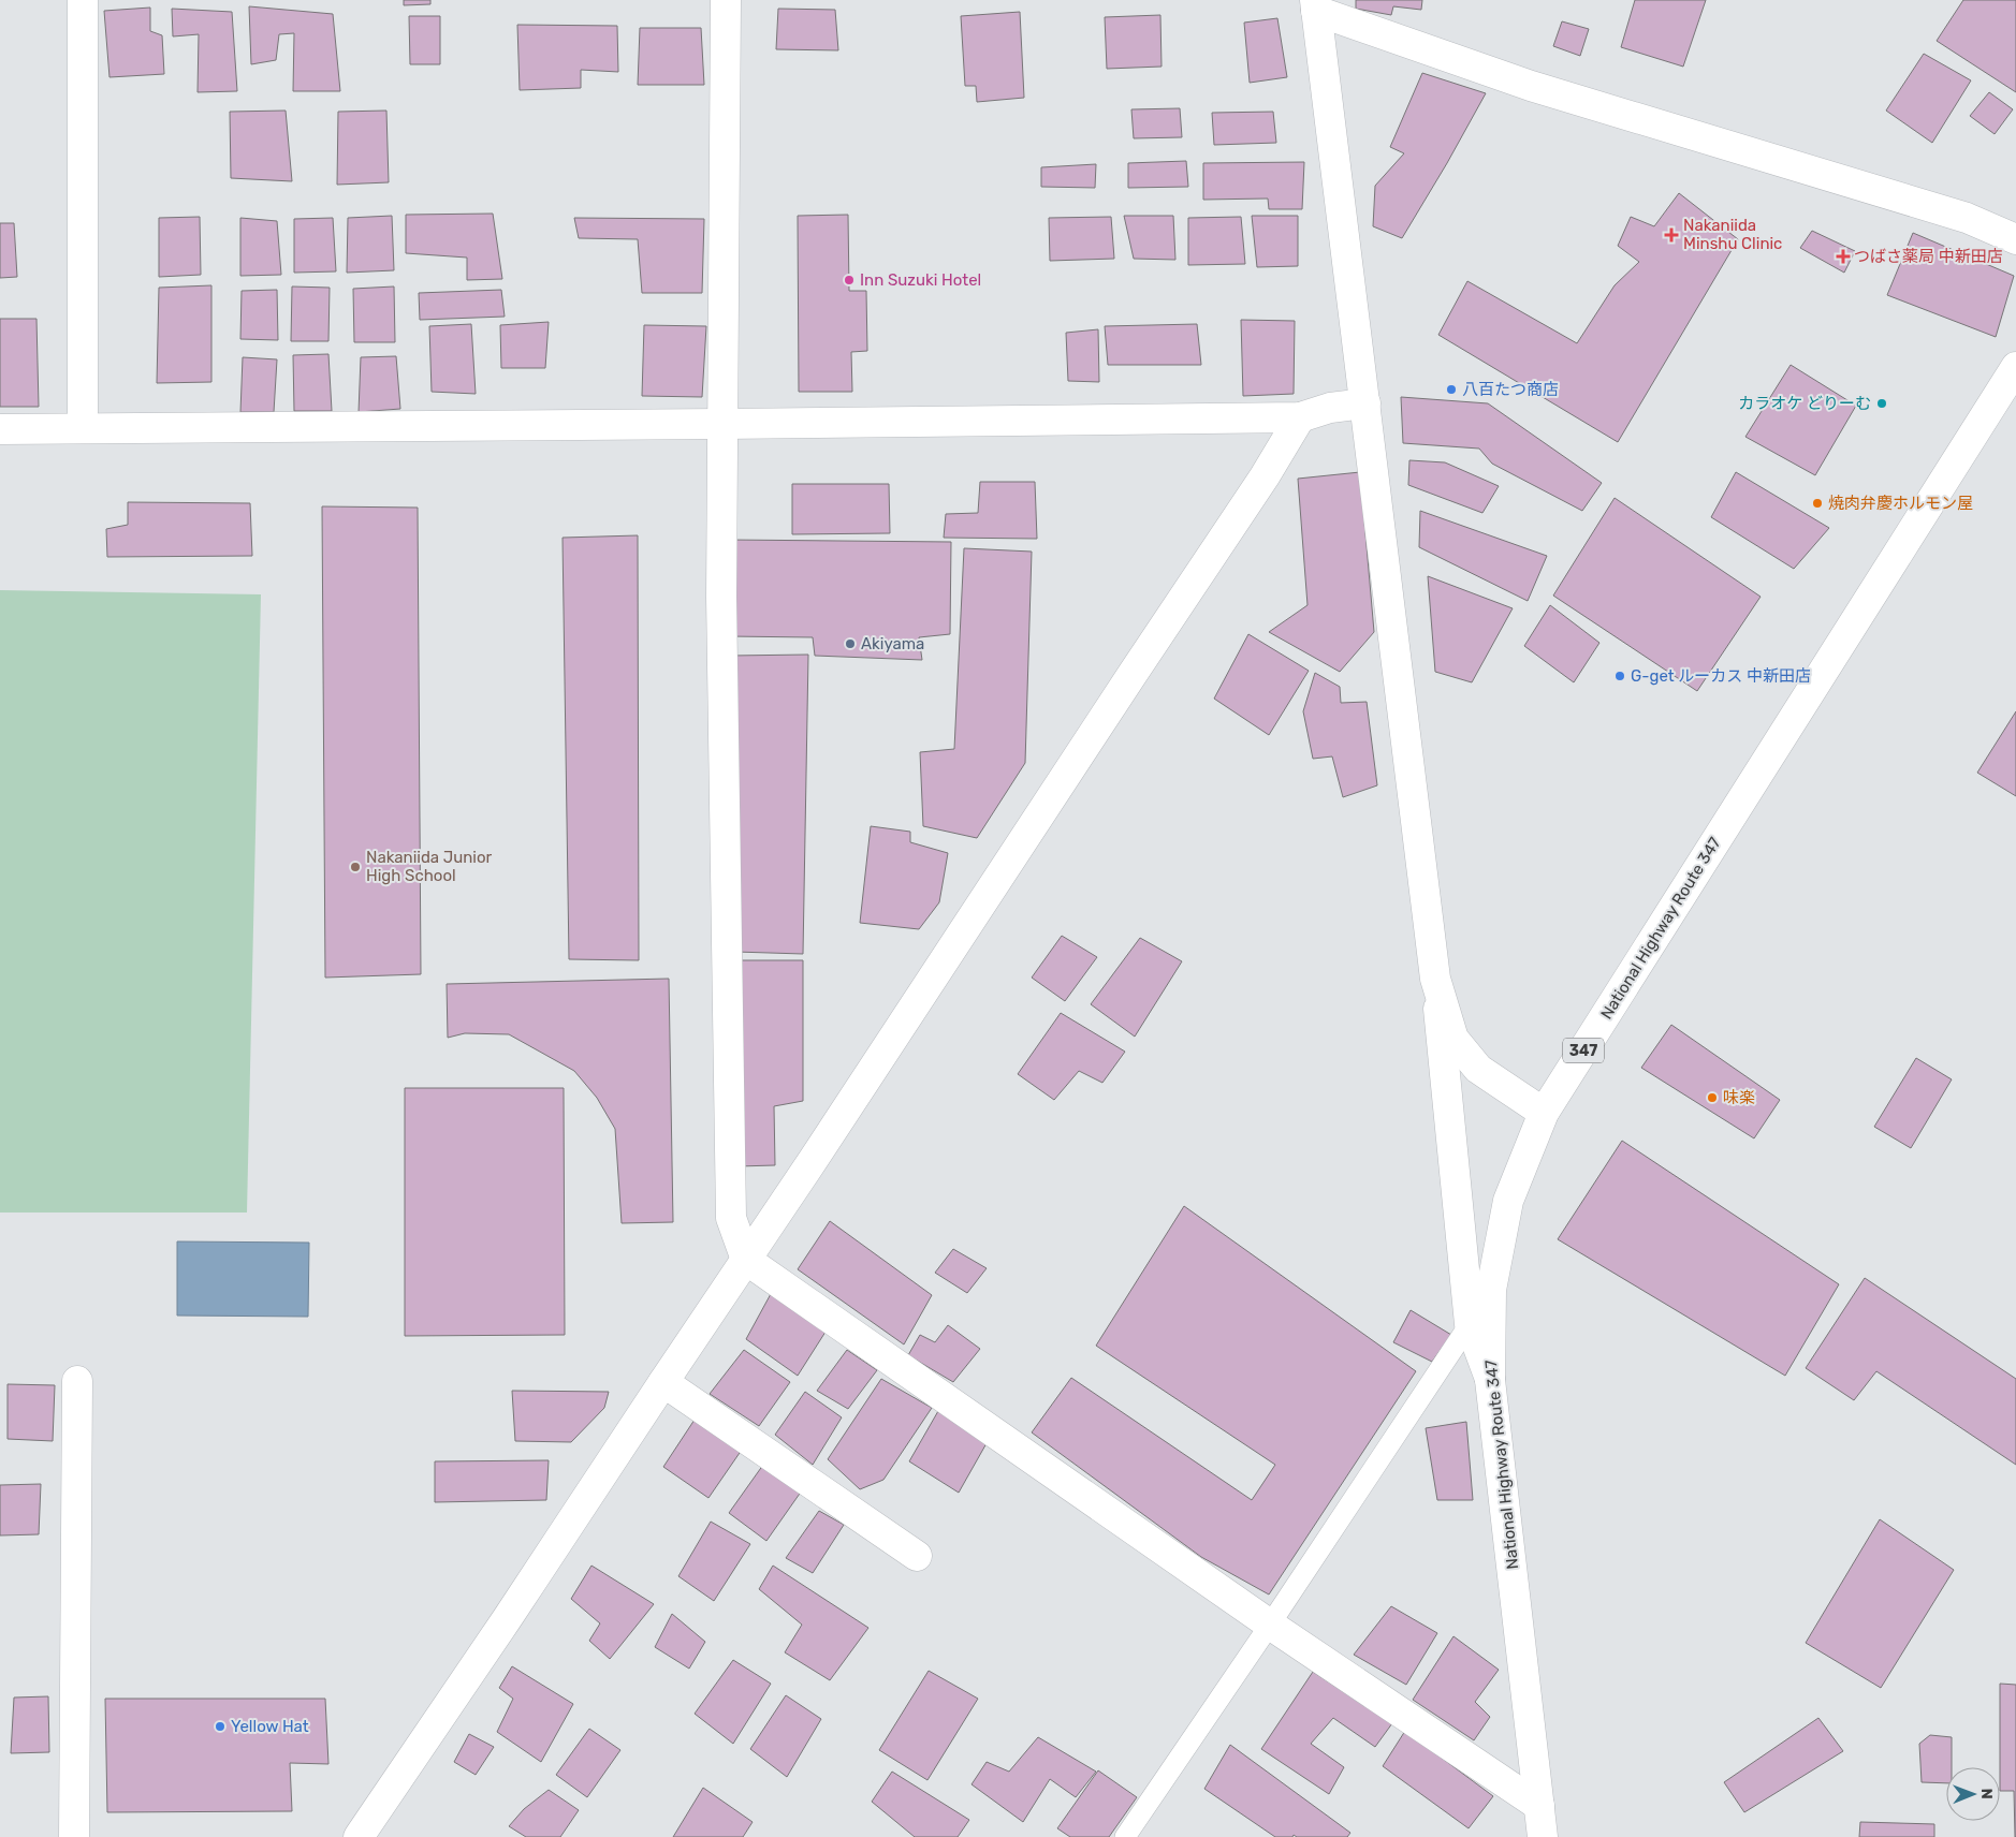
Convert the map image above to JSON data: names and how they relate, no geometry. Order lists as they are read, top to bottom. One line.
{"streets":{"main road":["National Highway Route 347","347"]},"places":{"health":["Nakaniida Minshu Clinic","つばさ薬局 中新田店"],"other":["Inn Suzuki Hotel","八百たつ商店","カラオケ どりーむ","焼肉弁慶ホルモン屋","Akiyama","G-get ルーカス 中新田店","Nakaniida Junior High School","味楽","Yellow Hat"]},"north":"right"}
